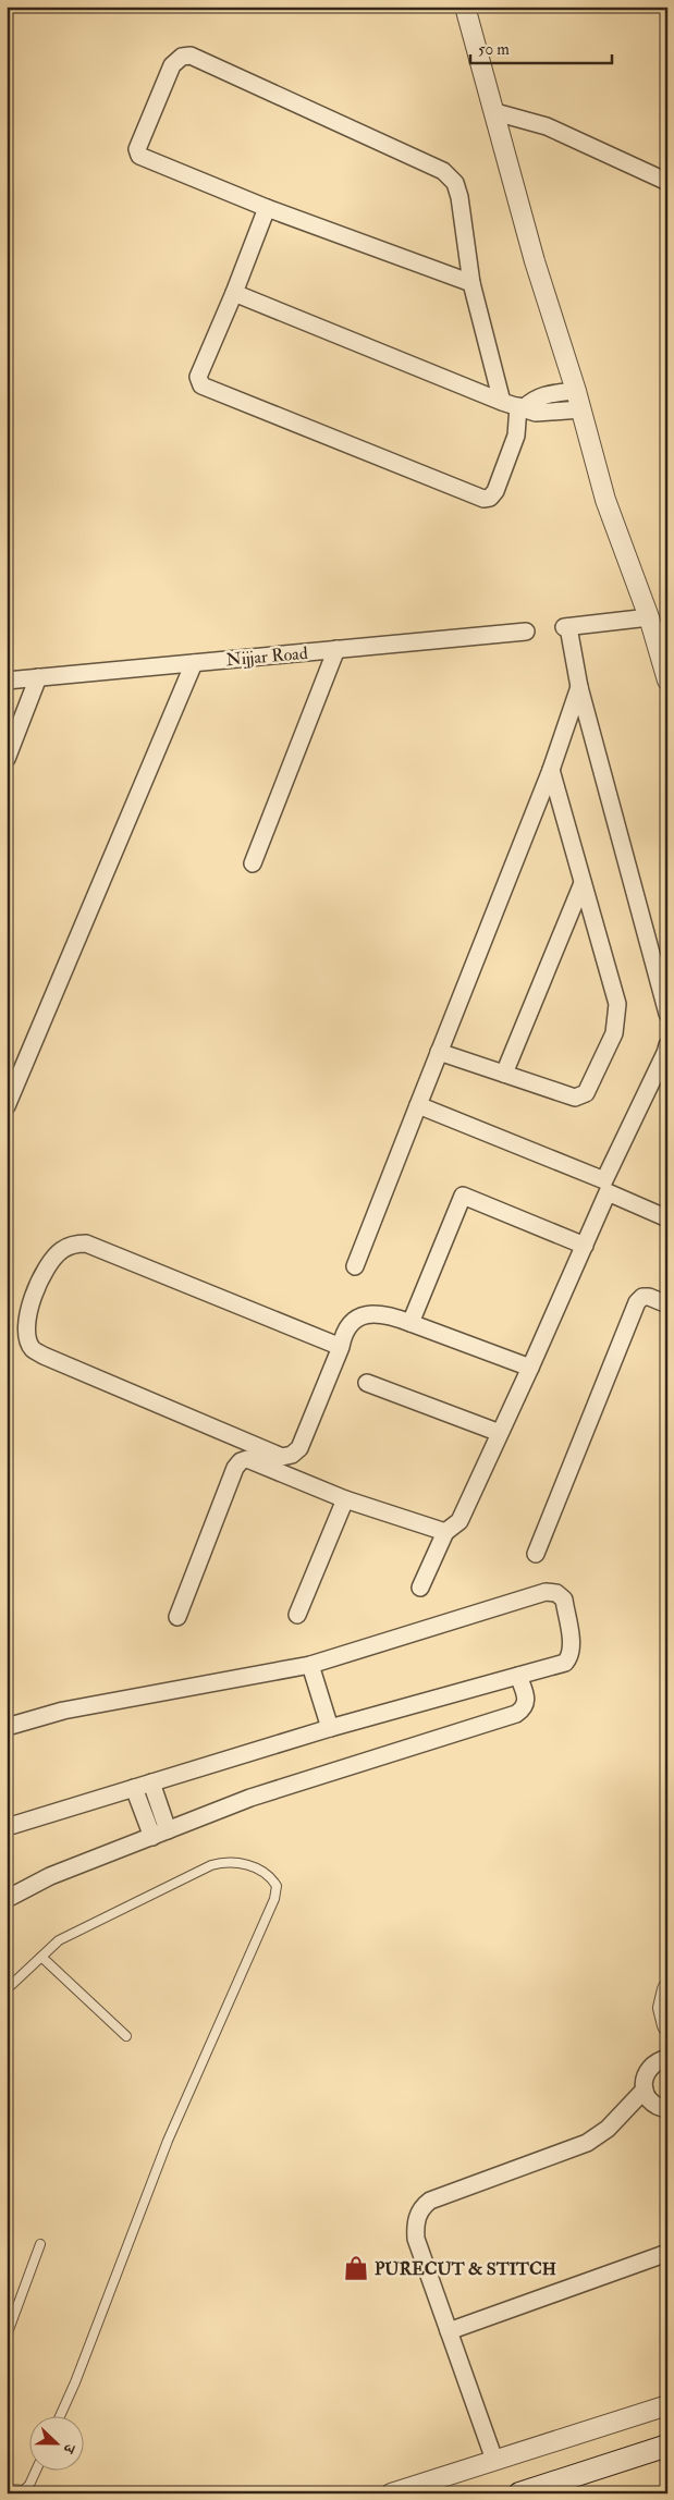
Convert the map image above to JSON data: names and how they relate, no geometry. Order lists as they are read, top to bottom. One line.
{"streets":{"street":["Nijjar Road"]},"places":{"shop":["PURECUT & STITCH"]},"scale_bar":"50 m","north":"right"}
